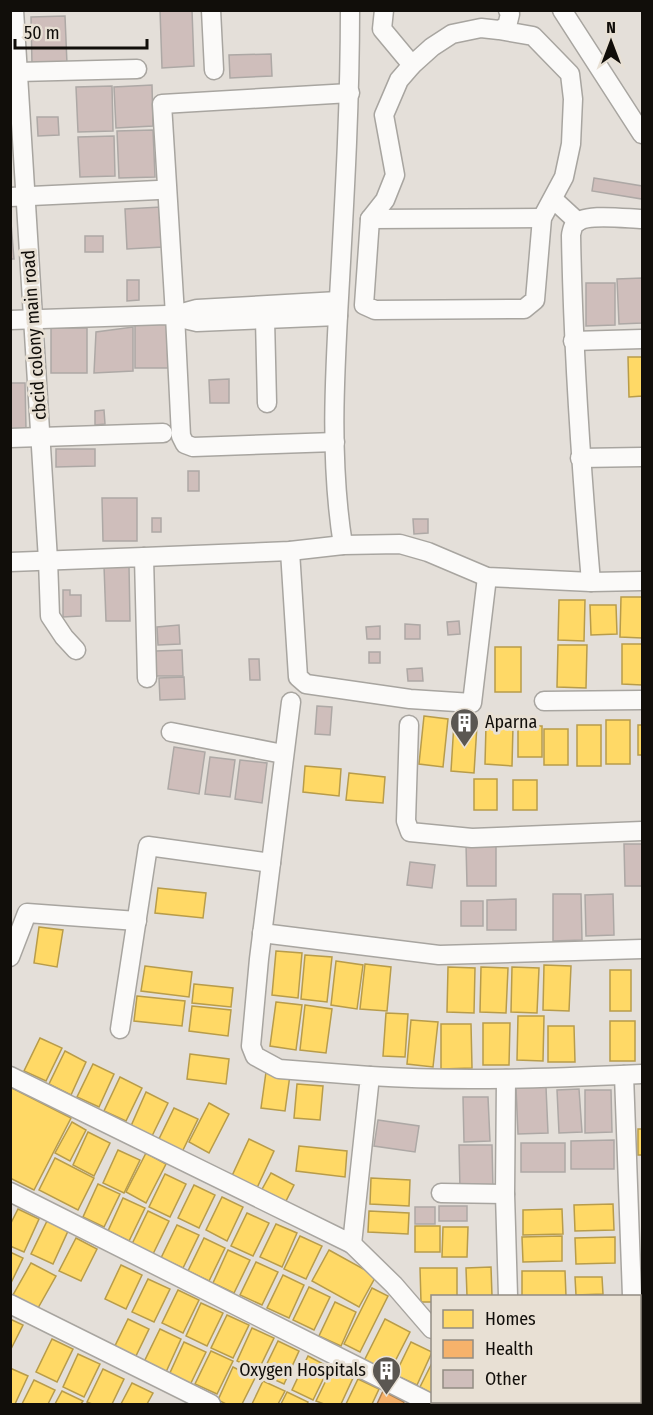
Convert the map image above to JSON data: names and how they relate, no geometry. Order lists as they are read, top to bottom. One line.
{"streets":{"street":["cbcid colony main road"]},"places":{"building":["Aparna","Oxygen Hospitals"]},"legend":["Homes","Health","Other"],"scale_bar":"50 m","north":"top"}
